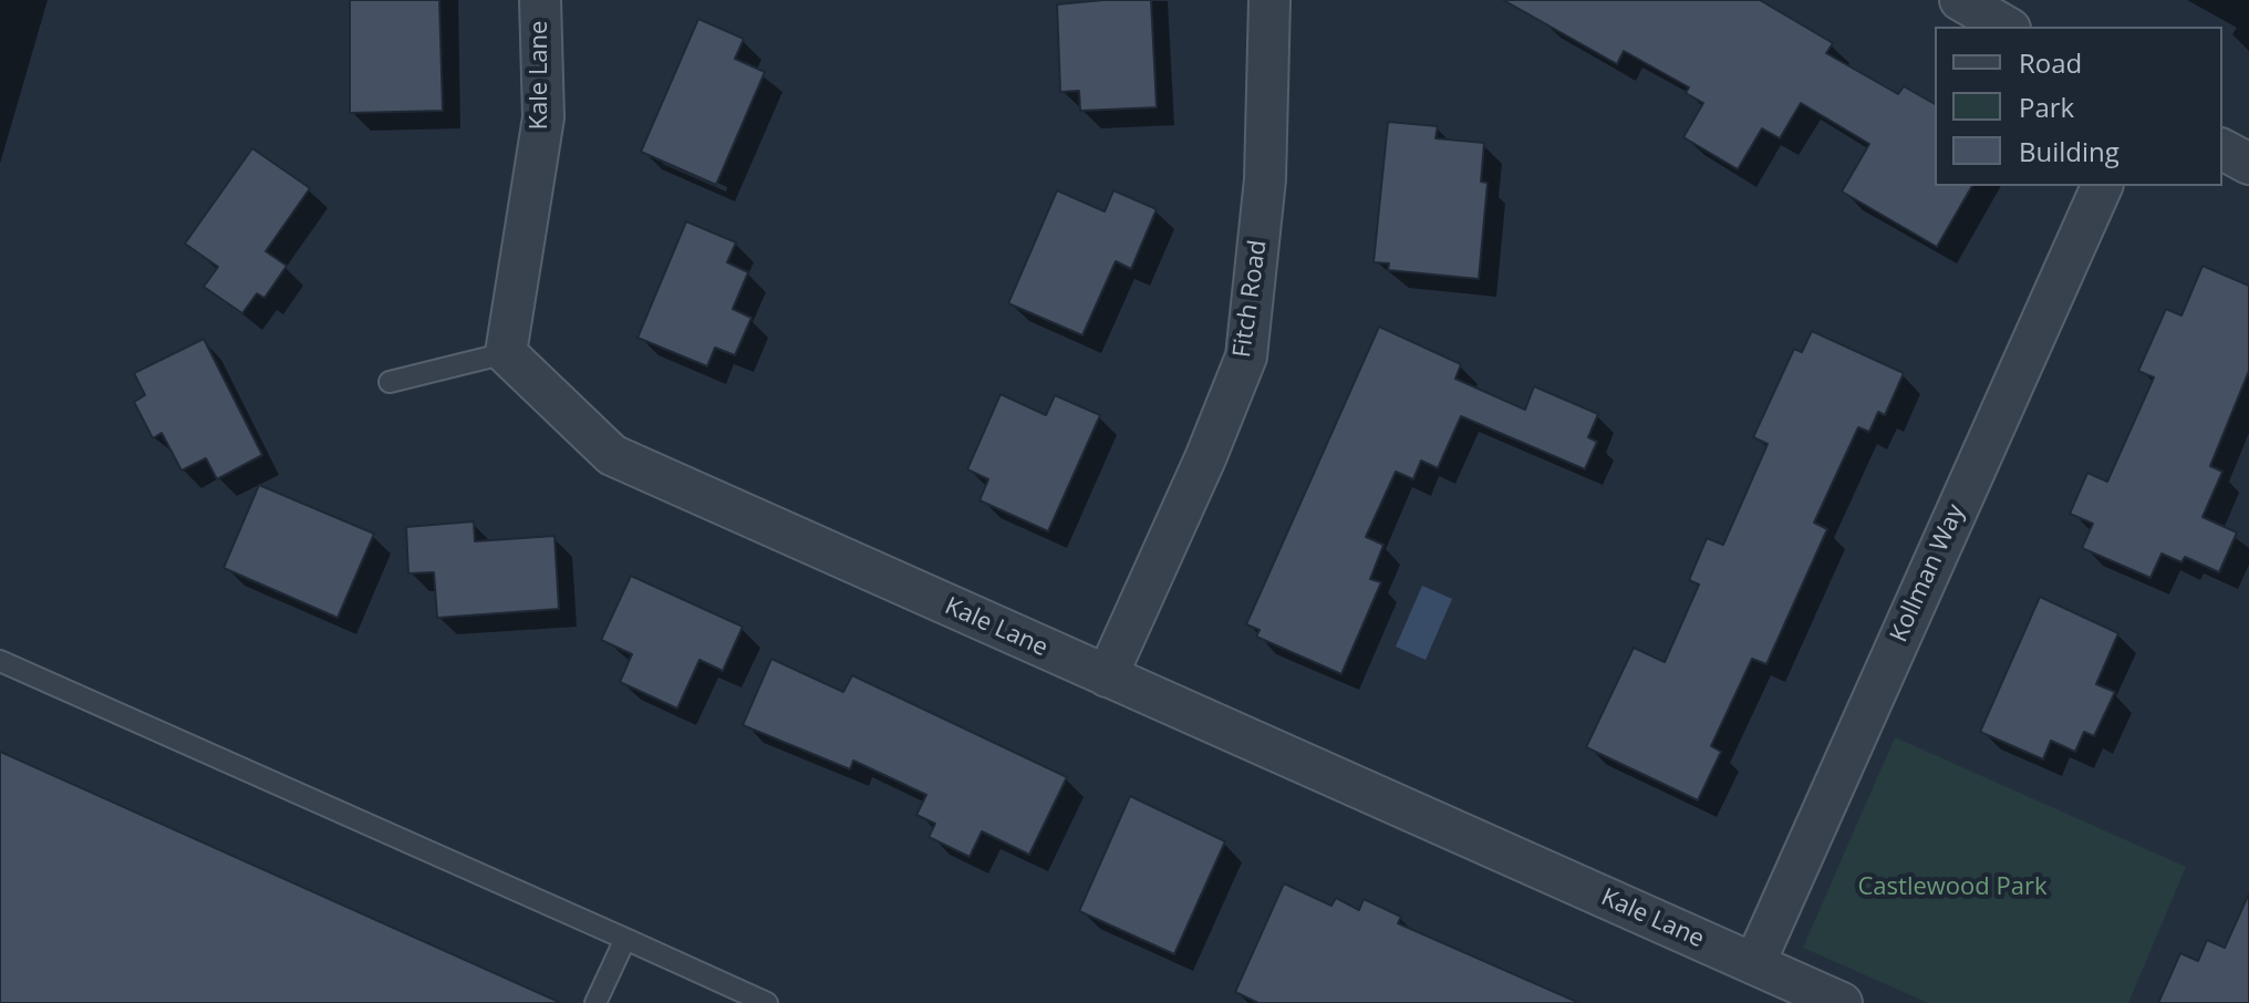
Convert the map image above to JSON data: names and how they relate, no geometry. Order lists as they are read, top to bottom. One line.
{"streets":{"street":["Kale Lane","Fitch Road","Kollman Way"]},"crossings":[["Kale Lane","Fitch Road"],["Kale Lane","Kollman Way"]],"parks":["Castlewood Park"],"legend":["Road","Park","Building"]}
